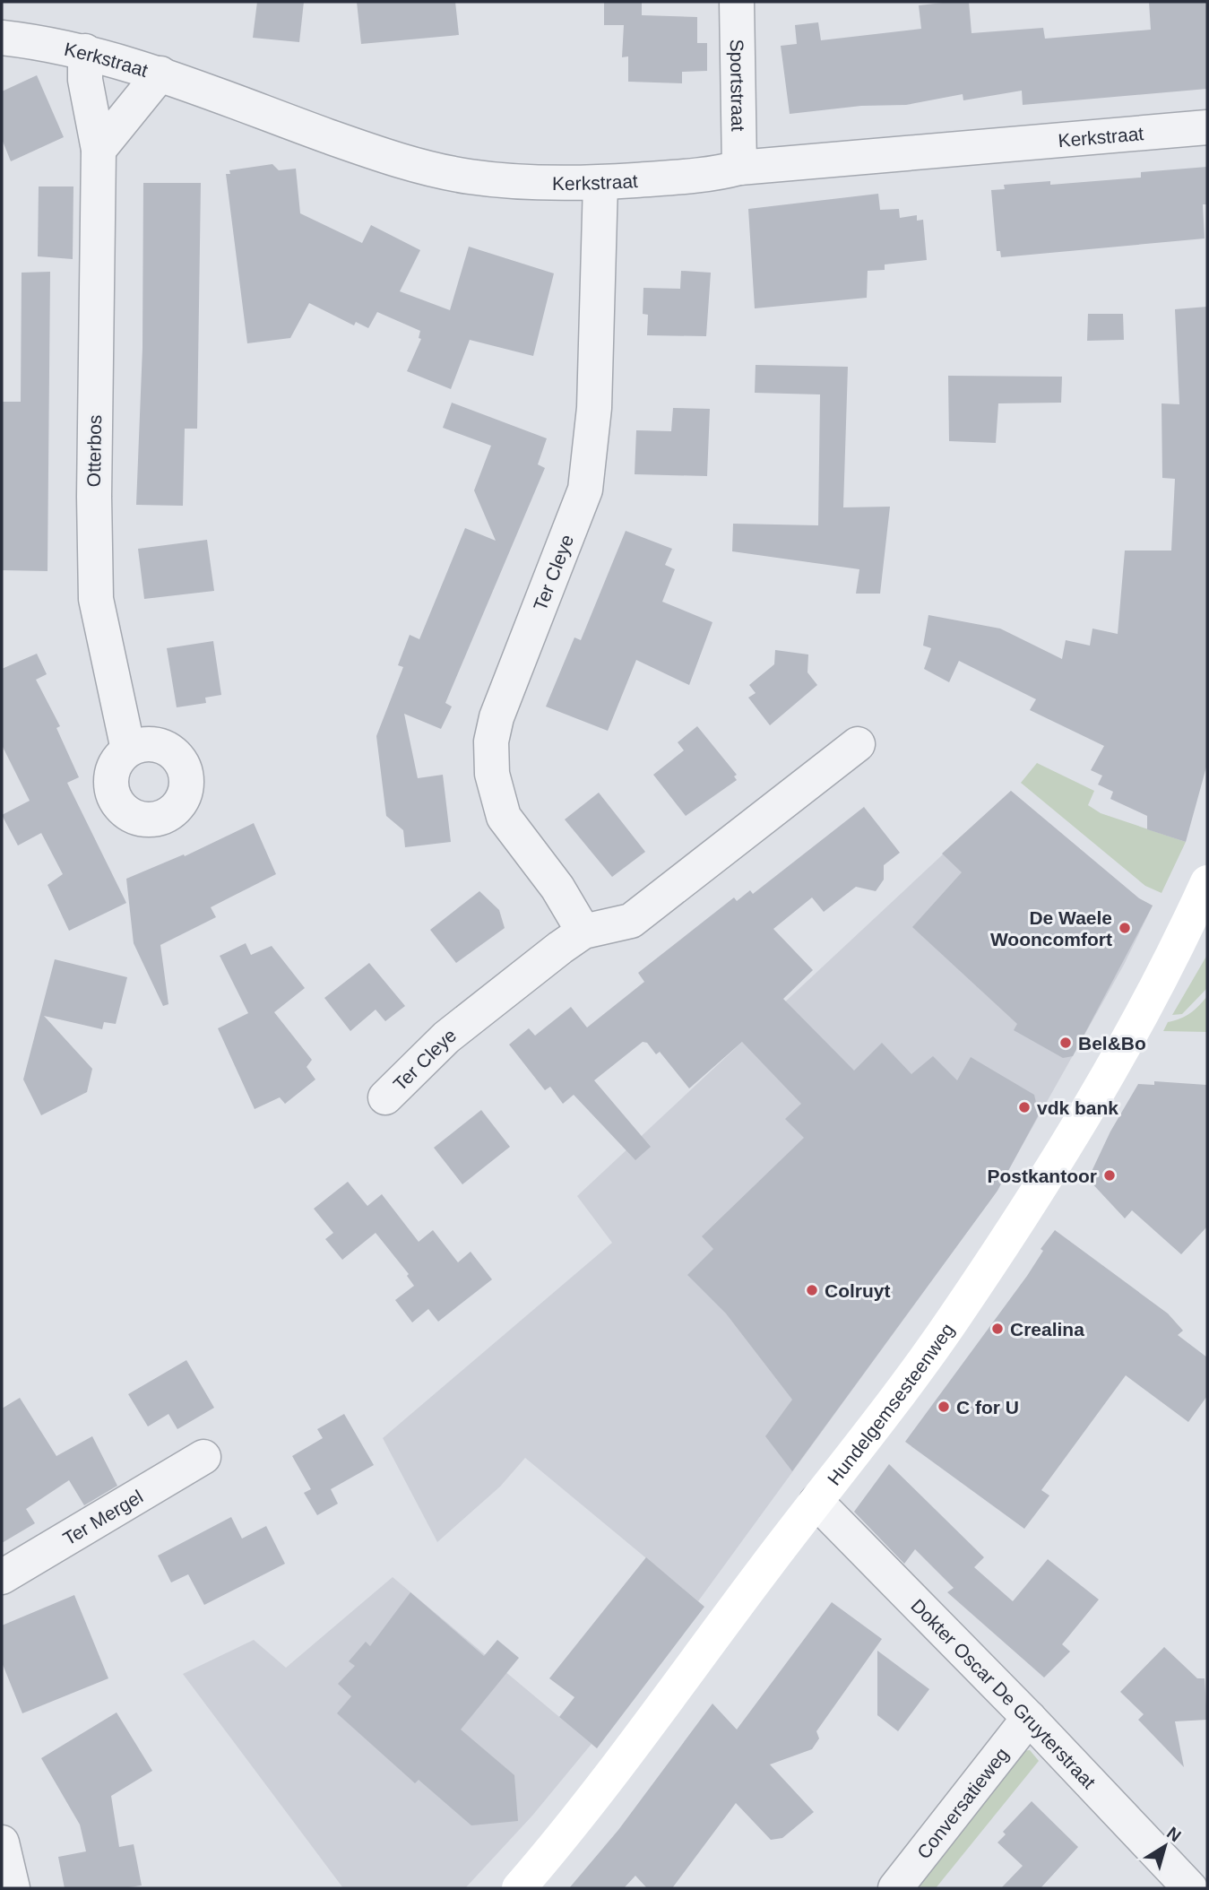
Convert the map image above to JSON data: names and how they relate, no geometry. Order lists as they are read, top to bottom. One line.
{"streets":{"main road":["Hundelgemsesteenweg"],"street":["Kerkstraat","Sportstraat","Otterbos","Ter Cleye","Ter Mergel","Dokter Oscar De Gruyterstraat","Conversatieweg"]},"crossings":[["Kerkstraat","Sportstraat"],["Kerkstraat","Otterbos"],["Kerkstraat","Ter Cleye"],["Hundelgemsesteenweg","Dokter Oscar De Gruyterstraat"],["Dokter Oscar De Gruyterstraat","Conversatieweg"]],"places":["De Waele Wooncomfort","Bel&Bo","vdk bank","Postkantoor","Colruyt","Crealina","C for U"],"north":"top right"}
